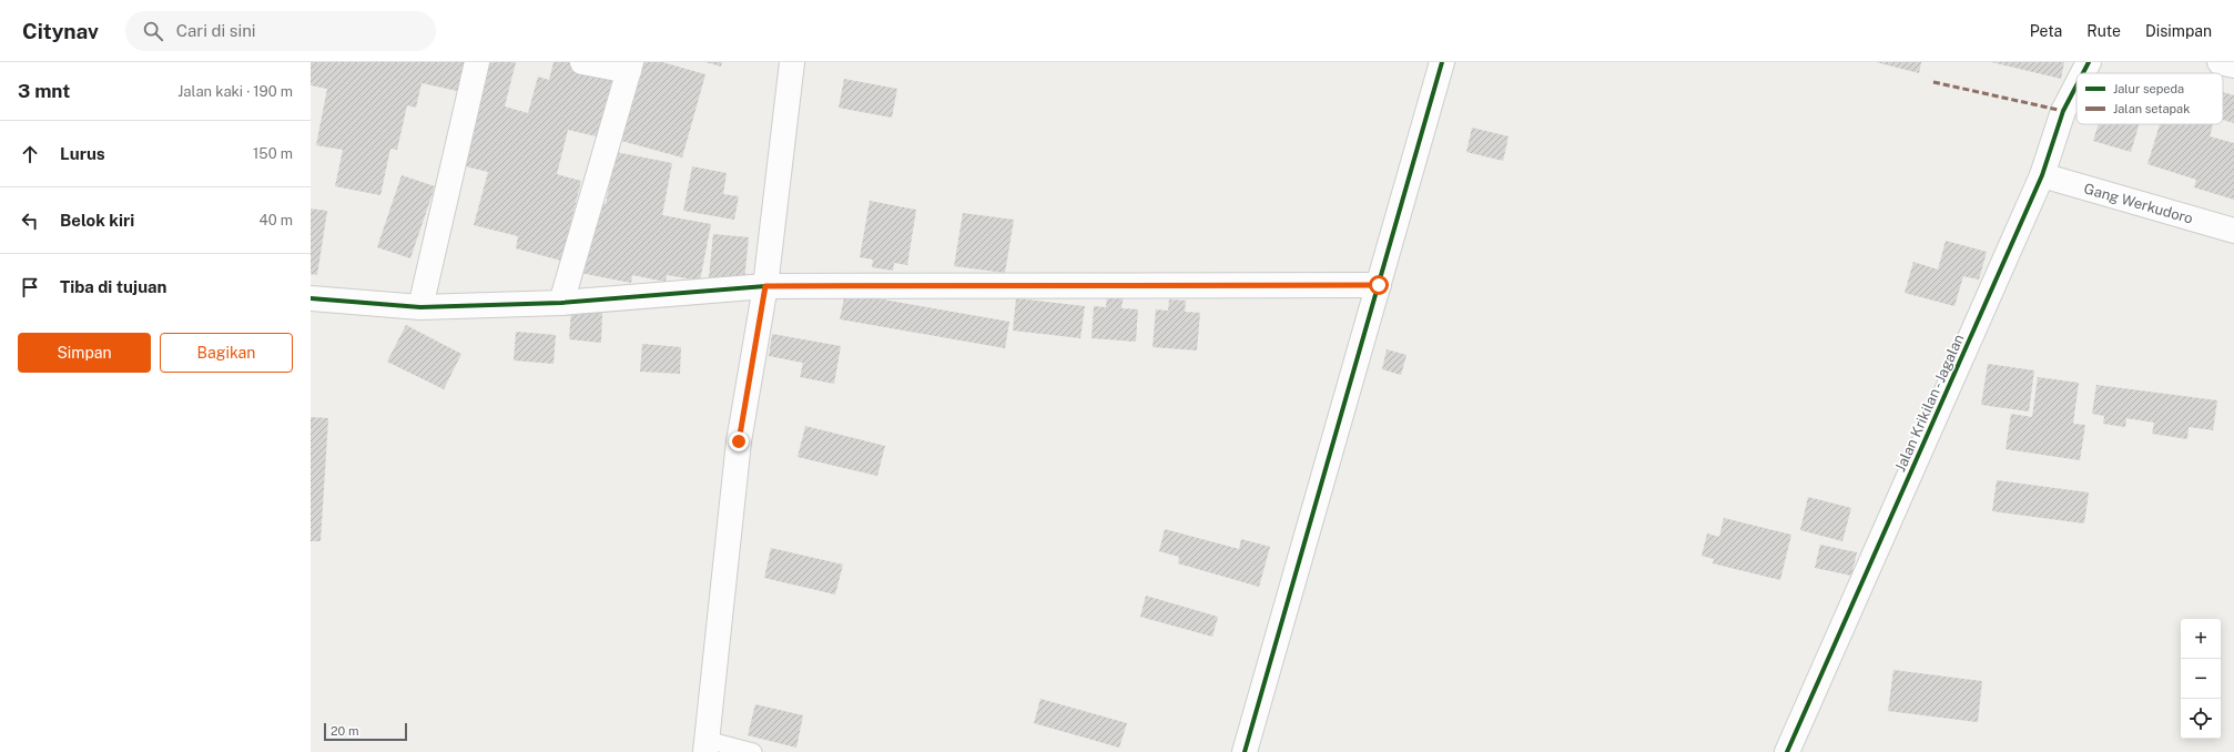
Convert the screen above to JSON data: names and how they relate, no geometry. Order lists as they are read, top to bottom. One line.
{"streets":{"street":["Gang Werkudoro","Jalan Krikilan - Jagalan"]},"crossings":[["Gang Werkudoro","Jalan Krikilan - Jagalan"]],"legend":["Jalur sepeda","Jalan setapak"],"scale_bar":"20 m","page":{"header":"Citynav","search":"Cari di sini","nav":["Peta","Rute","Disimpan"],"heading":["3 mnt","Jalan kaki · 190 m"],"list":[["Lurus","150 m"],["Belok kiri","40 m"],"Tiba di tujuan"],"buttons":["Simpan","Bagikan"],"map_buttons":["+","−"],"scale":"20 m"}}
